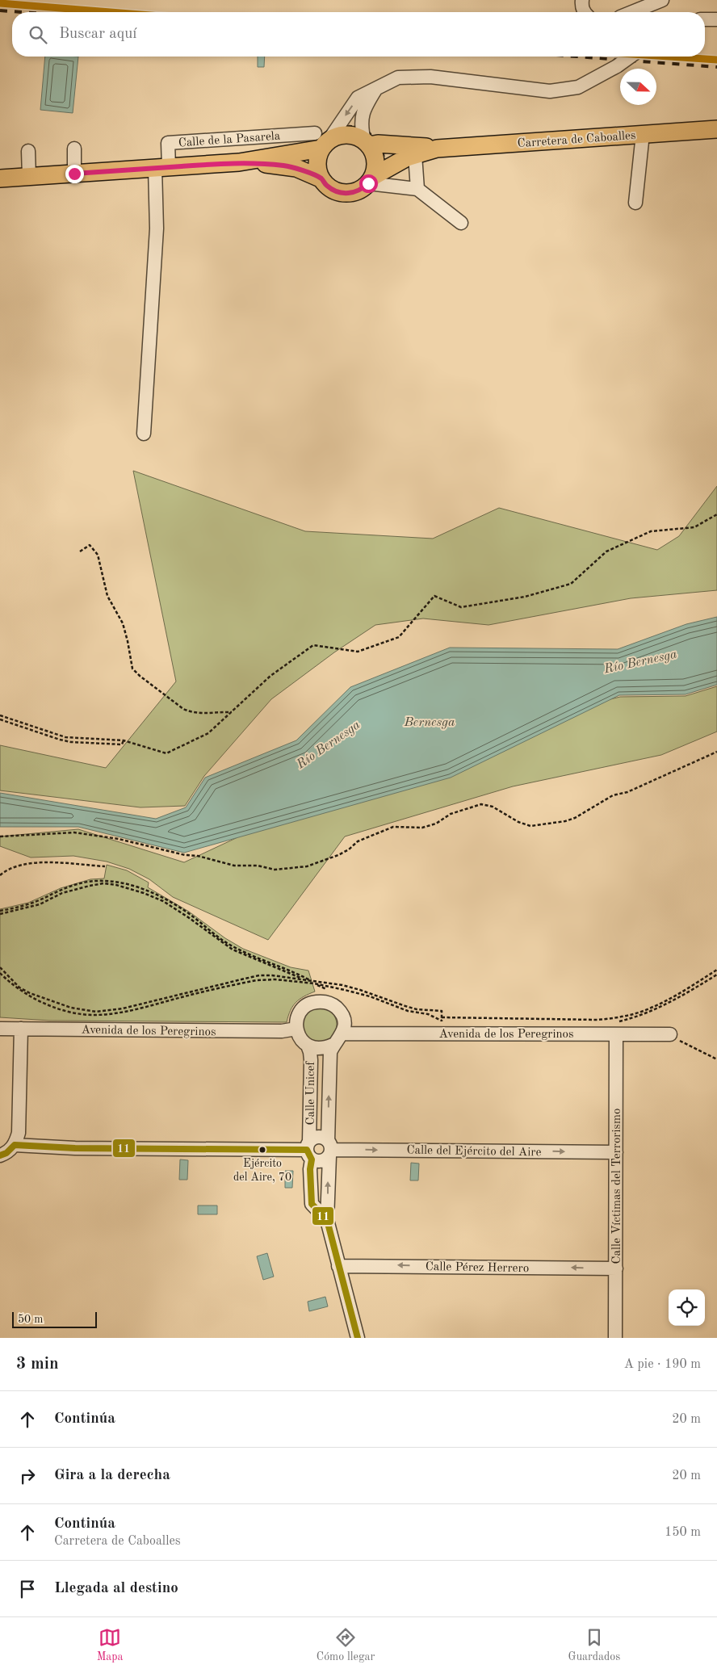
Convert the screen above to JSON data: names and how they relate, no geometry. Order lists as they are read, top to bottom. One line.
{"streets":{"main road":["Carretera de Caboalles"],"street":["Calle de la Pasarela","Avenida de los Peregrinos","Calle Unicef","Calle del Ejército del Aire","Calle Víctimas del Terrorismo","Calle Pérez Herrero"]},"crossings":[["Calle de la Pasarela","Carretera de Caboalles"],["Avenida de los Peregrinos","Calle Unicef"],["Avenida de los Peregrinos","Calle Víctimas del Terrorismo"],["Calle Unicef","Calle del Ejército del Aire"],["Calle Unicef","Calle Pérez Herrero"],["Calle del Ejército del Aire","Calle Víctimas del Terrorismo"],["Calle Víctimas del Terrorismo","Calle Pérez Herrero"]],"one_way":["Calle del Ejército del Aire","Calle Pérez Herrero"],"water":["Río Bernesga","Bernesga"],"places":["Ejército del Aire, 70"],"lines":["transit line 11"],"scale_bar":"50 m","north":"right","page":{"search":"Buscar aquí","scale":"50 m","heading":["3 min","A pie · 190 m"],"list":[["Continúa","20 m"],["Gira a la derecha","20 m"],["Continúa","Carretera de Caboalles","150 m"],"Llegada al destino"],"nav":["Mapa","Cómo llegar","Guardados"]}}
